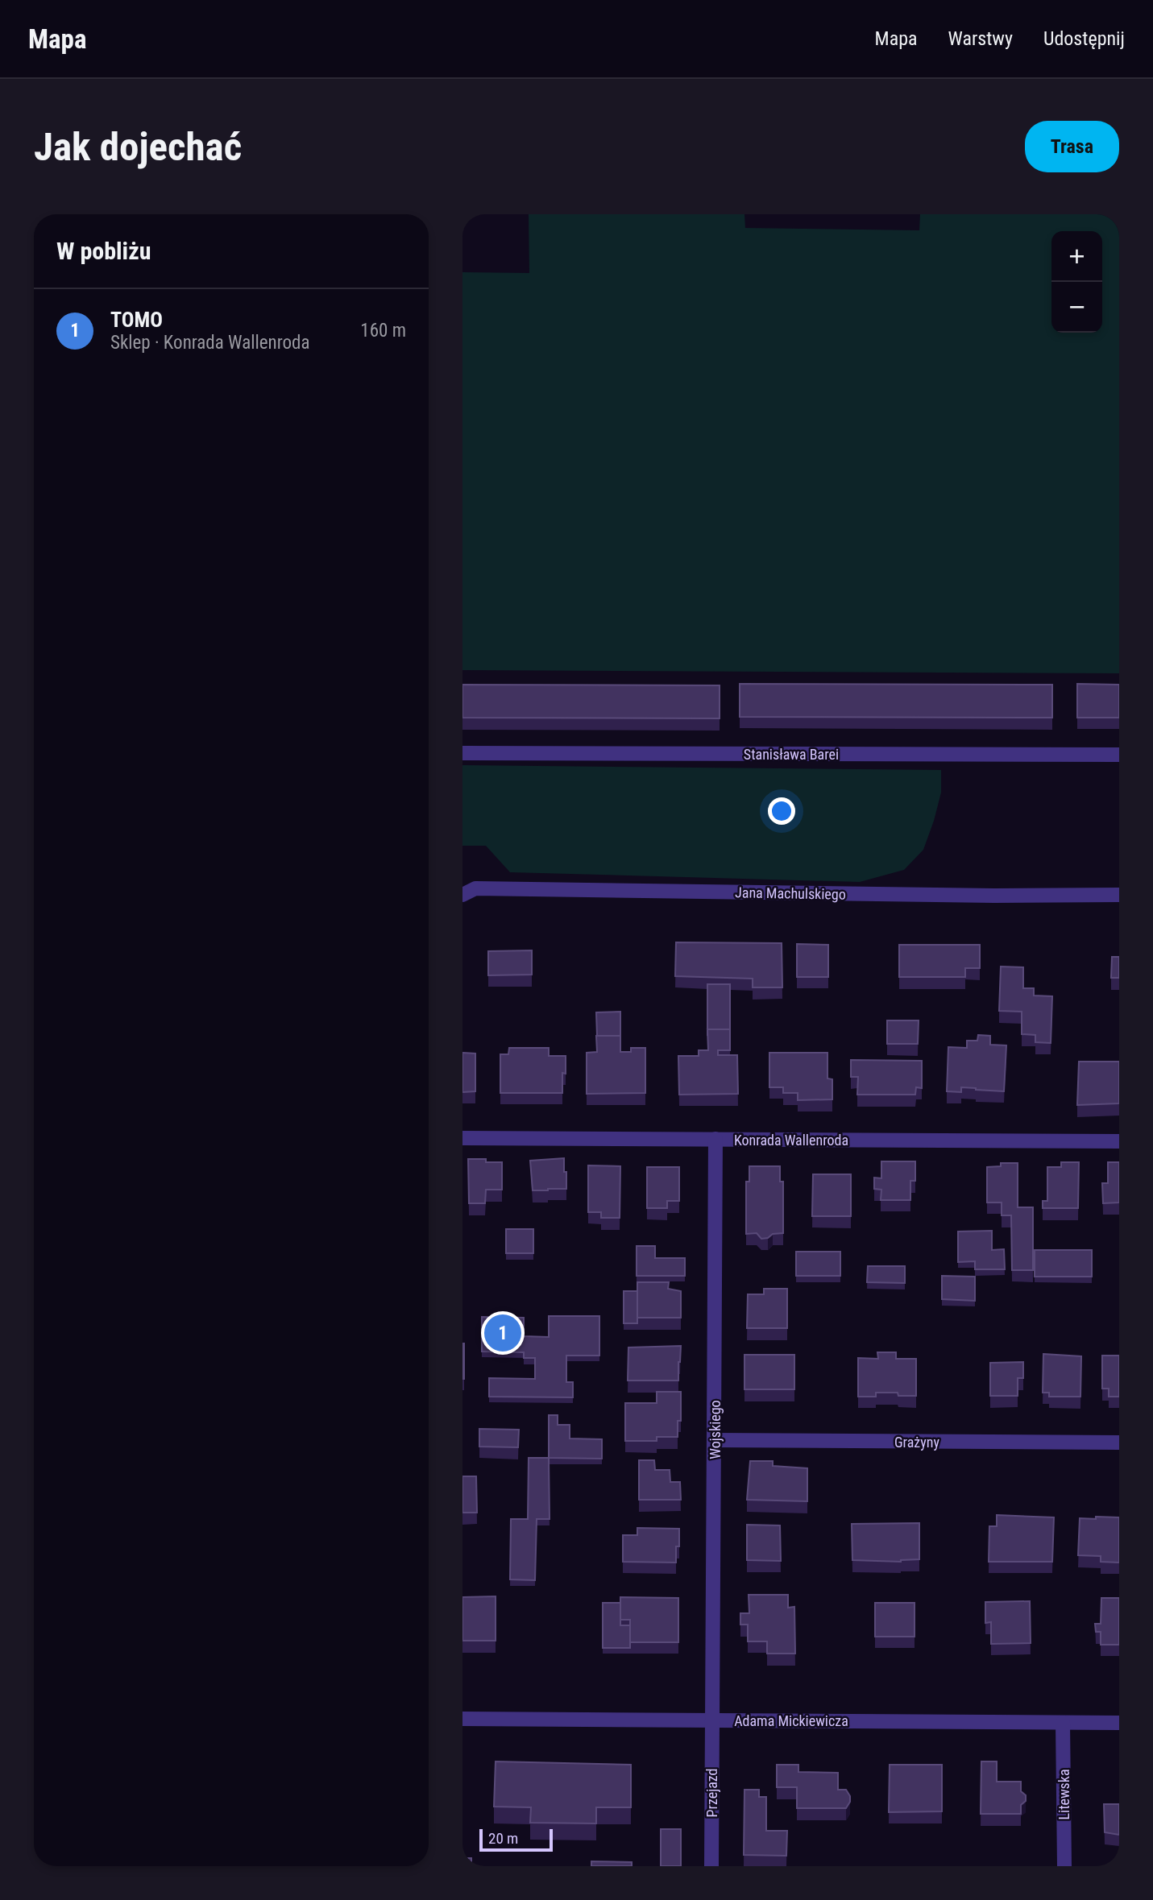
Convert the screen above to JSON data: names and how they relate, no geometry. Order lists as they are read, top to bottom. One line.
{"streets":{"street":["Stanisława Barei","Jana Machulskiego","Konrada Wallenroda","Wojskiego","Grażyny","Adama Mickiewicza","Przejazd","Litewska"]},"crossings":[["Konrada Wallenroda","Wojskiego"],["Wojskiego","Grażyny"],["Wojskiego","Adama Mickiewicza"],["Wojskiego","Przejazd"],["Adama Mickiewicza","Przejazd"],["Adama Mickiewicza","Litewska"]],"scale_bar":"20 m","page":{"header":"Mapa","nav":["Mapa","Warstwy","Udostępnij"],"buttons":"Trasa","title":"Jak dojechać","heading":"W pobliżu","map_buttons":["+","−"],"list":[{"mark":"1","name":"TOMO","note":"Sklep · Konrada Wallenroda","value":"160 m"}],"pins":"1","scale":"20 m"}}
